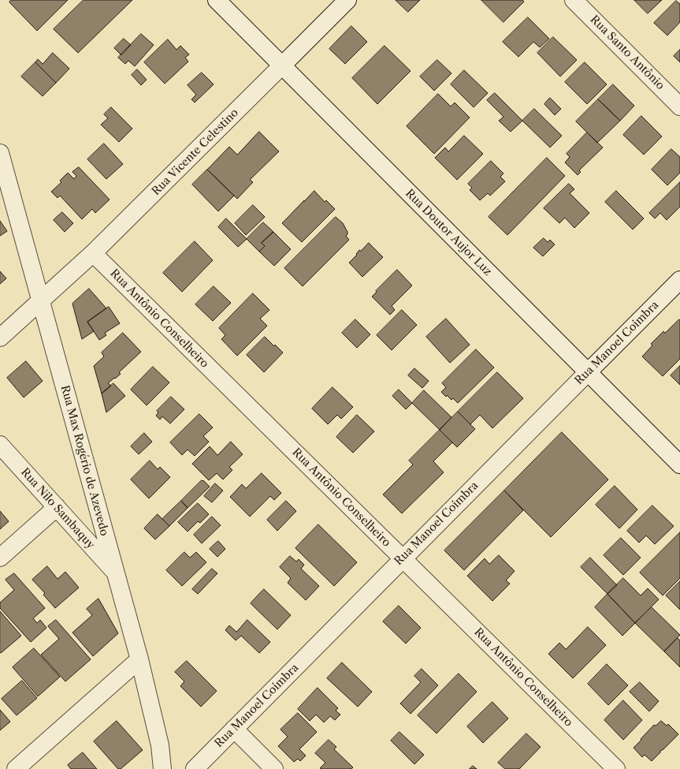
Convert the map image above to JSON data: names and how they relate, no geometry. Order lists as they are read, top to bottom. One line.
{"streets":{"street":["Rua Santo Antônio","Rua Vicente Celestino","Rua Doutor Aujor Luz","Rua Antônio Conselheiro","Rua Manoel Coimbra","Rua Max Rogério de Azevedo","Rua Nilo Sambaquy"]},"crossings":[["Rua Vicente Celestino","Rua Doutor Aujor Luz"],["Rua Vicente Celestino","Rua Antônio Conselheiro"],["Rua Vicente Celestino","Rua Max Rogério de Azevedo"],["Rua Doutor Aujor Luz","Rua Manoel Coimbra"],["Rua Antônio Conselheiro","Rua Manoel Coimbra"],["Rua Max Rogério de Azevedo","Rua Nilo Sambaquy"]]}
